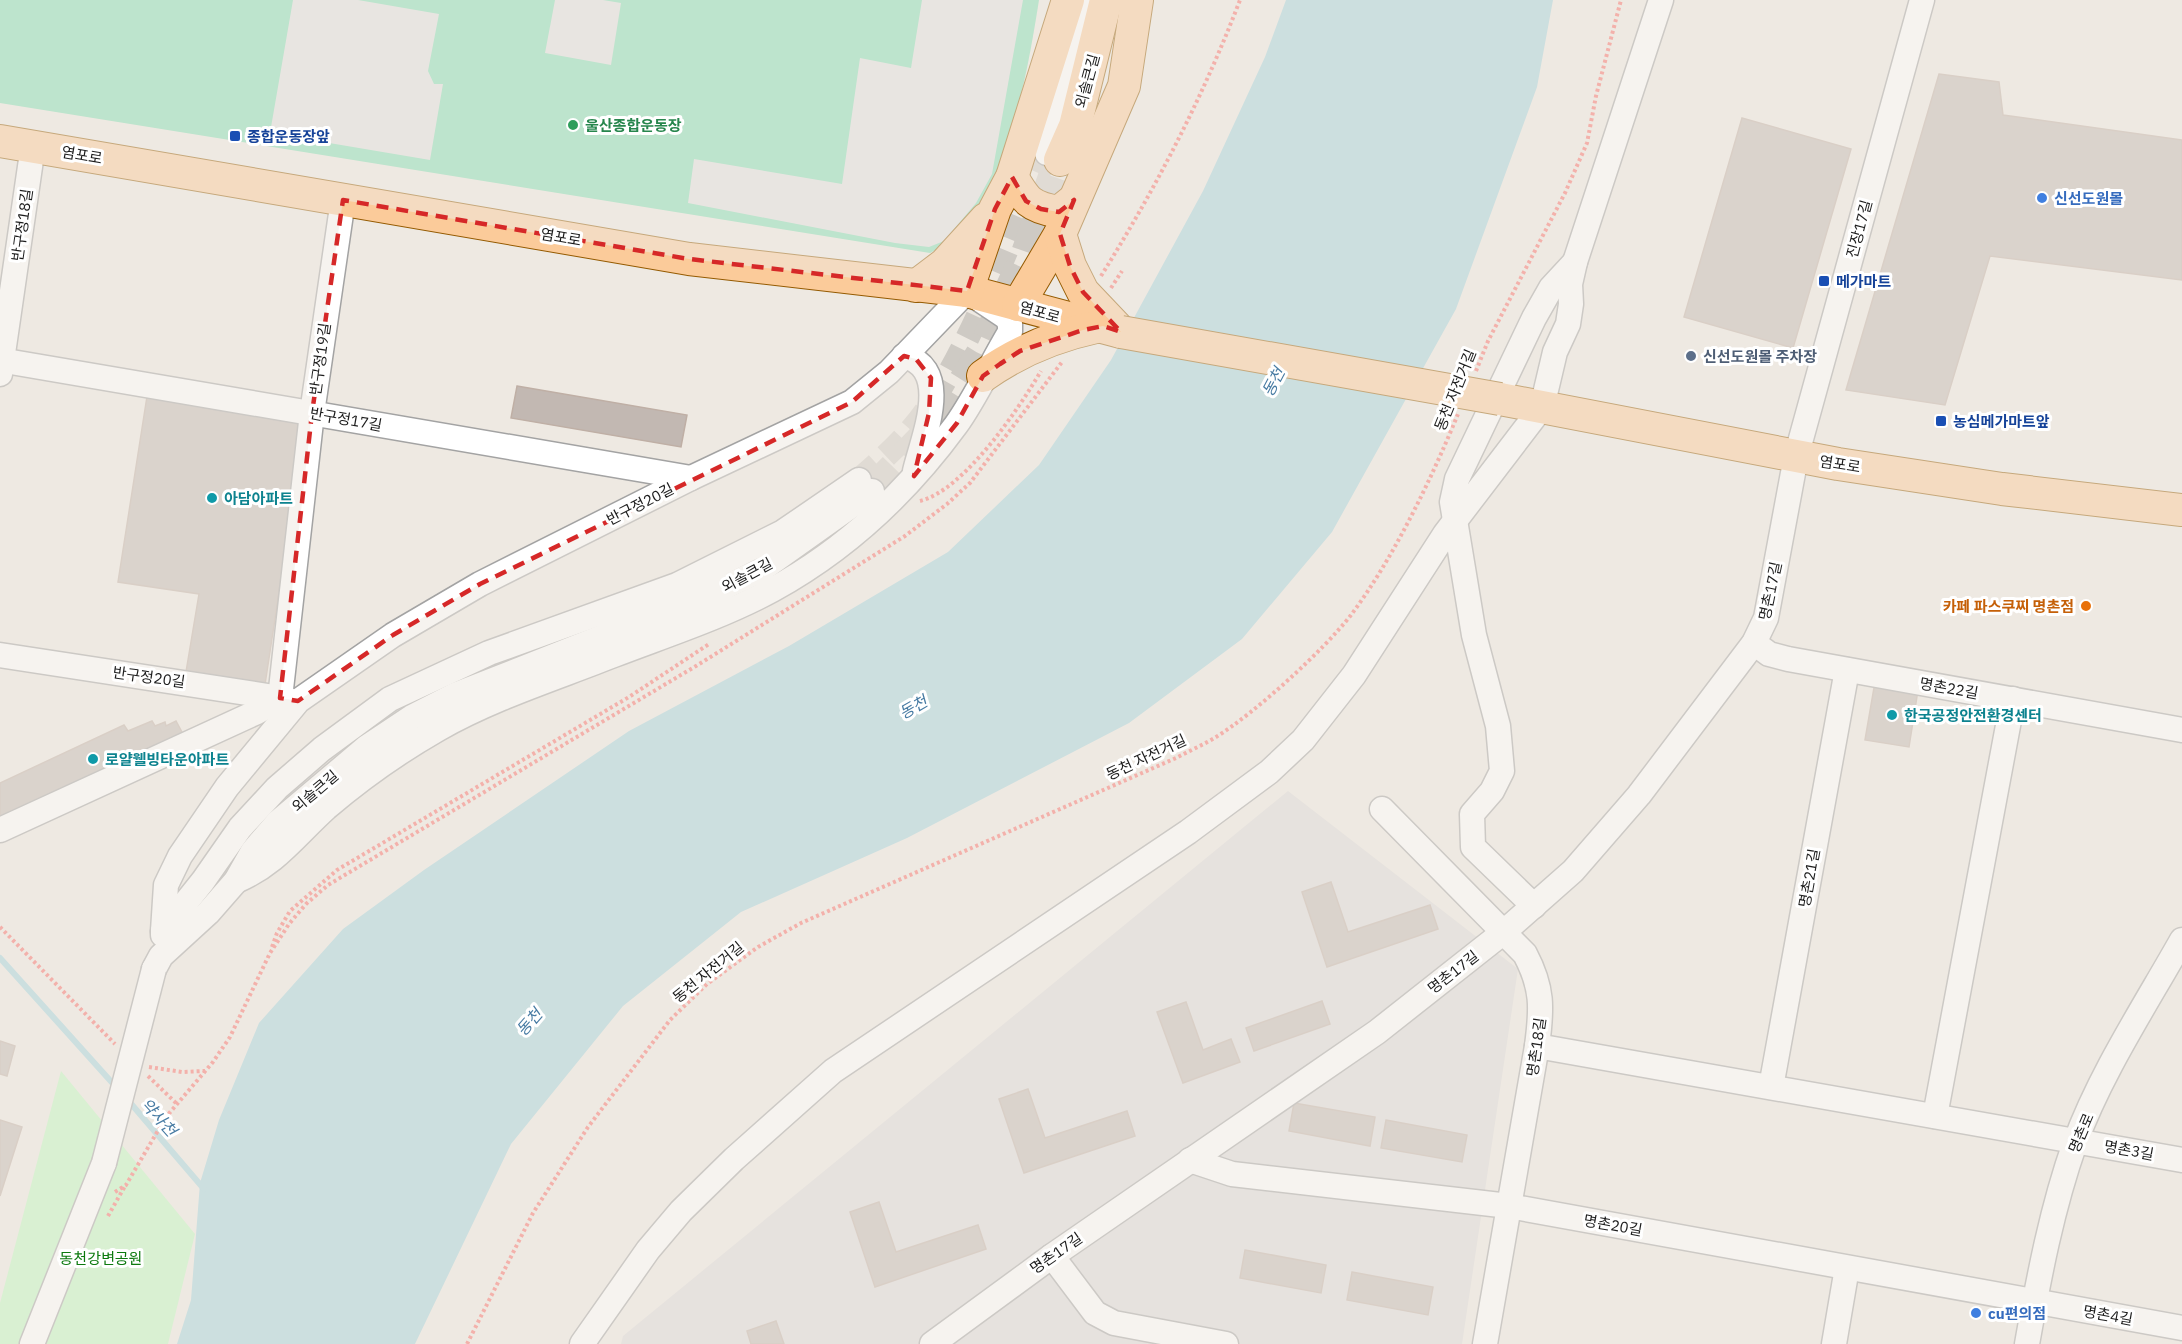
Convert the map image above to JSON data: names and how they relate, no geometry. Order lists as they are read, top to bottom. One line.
{"streets":{"main road":["외솔큰길","염포로"],"street":["반구정18길","진장17길","반구정19길","반구정17길","반구정20길","명촌17길","명촌22길","명촌21길","명촌18길","명촌로","명촌3길","명촌20길","명촌4길"],"path":["동천 자전거길"]},"crossings":[["외솔큰길","반구정20길"],["염포로","반구정18길"],["염포로","진장17길"],["염포로","반구정19길"],["염포로","반구정20길"],["염포로","명촌17길"],["반구정18길","반구정17길"],["진장17길","명촌17길"],["반구정19길","반구정17길"],["반구정19길","반구정20길"],["반구정17길","반구정20길"],["명촌17길","명촌22길"],["명촌17길","명촌18길"],["명촌17길","명촌20길"],["명촌22길","명촌21길"],["명촌18길","명촌20길"],["명촌로","명촌3길"],["명촌로","명촌20길"],["명촌로","명촌4길"],["명촌20길","명촌4길"]],"water":["동천","약사천"],"parks":["동천강변공원"],"places":{"other":["울산종합운동장","신선도원몰","신선도원몰 주차장","아담아파트","카페 파스쿠찌 명촌점","한국공정안전환경센터","로얄웰빙타운아파트","cu편의점"],"transit":["종합운동장앞","메가마트","농심메가마트앞"]}}
